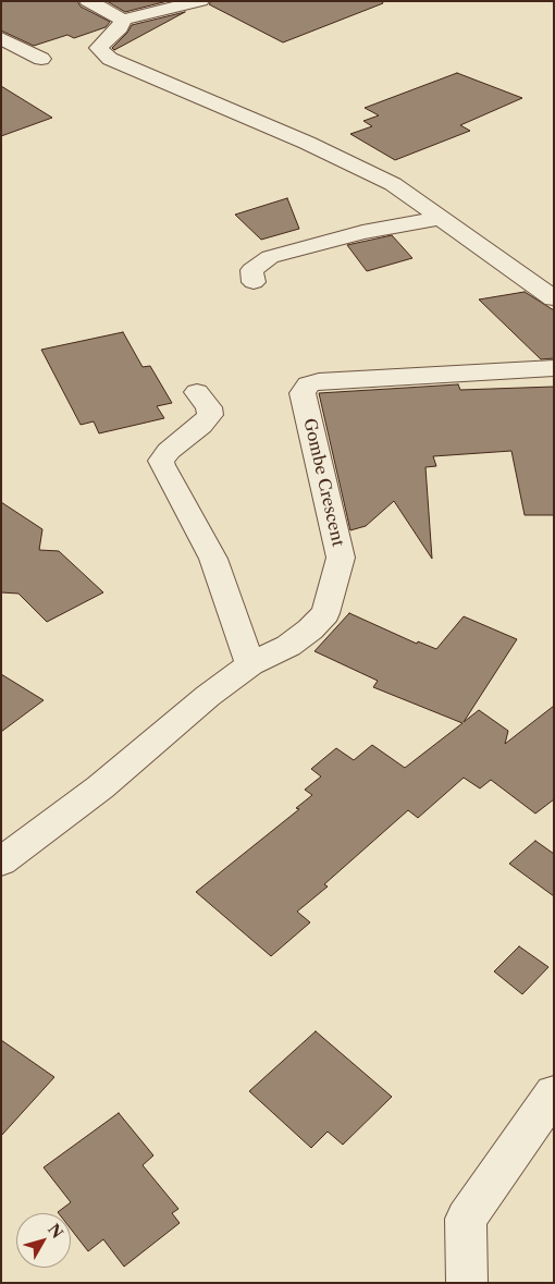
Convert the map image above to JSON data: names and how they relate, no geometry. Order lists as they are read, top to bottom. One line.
{"streets":{"street":["Gombe Crescent"]},"north":"top right"}
